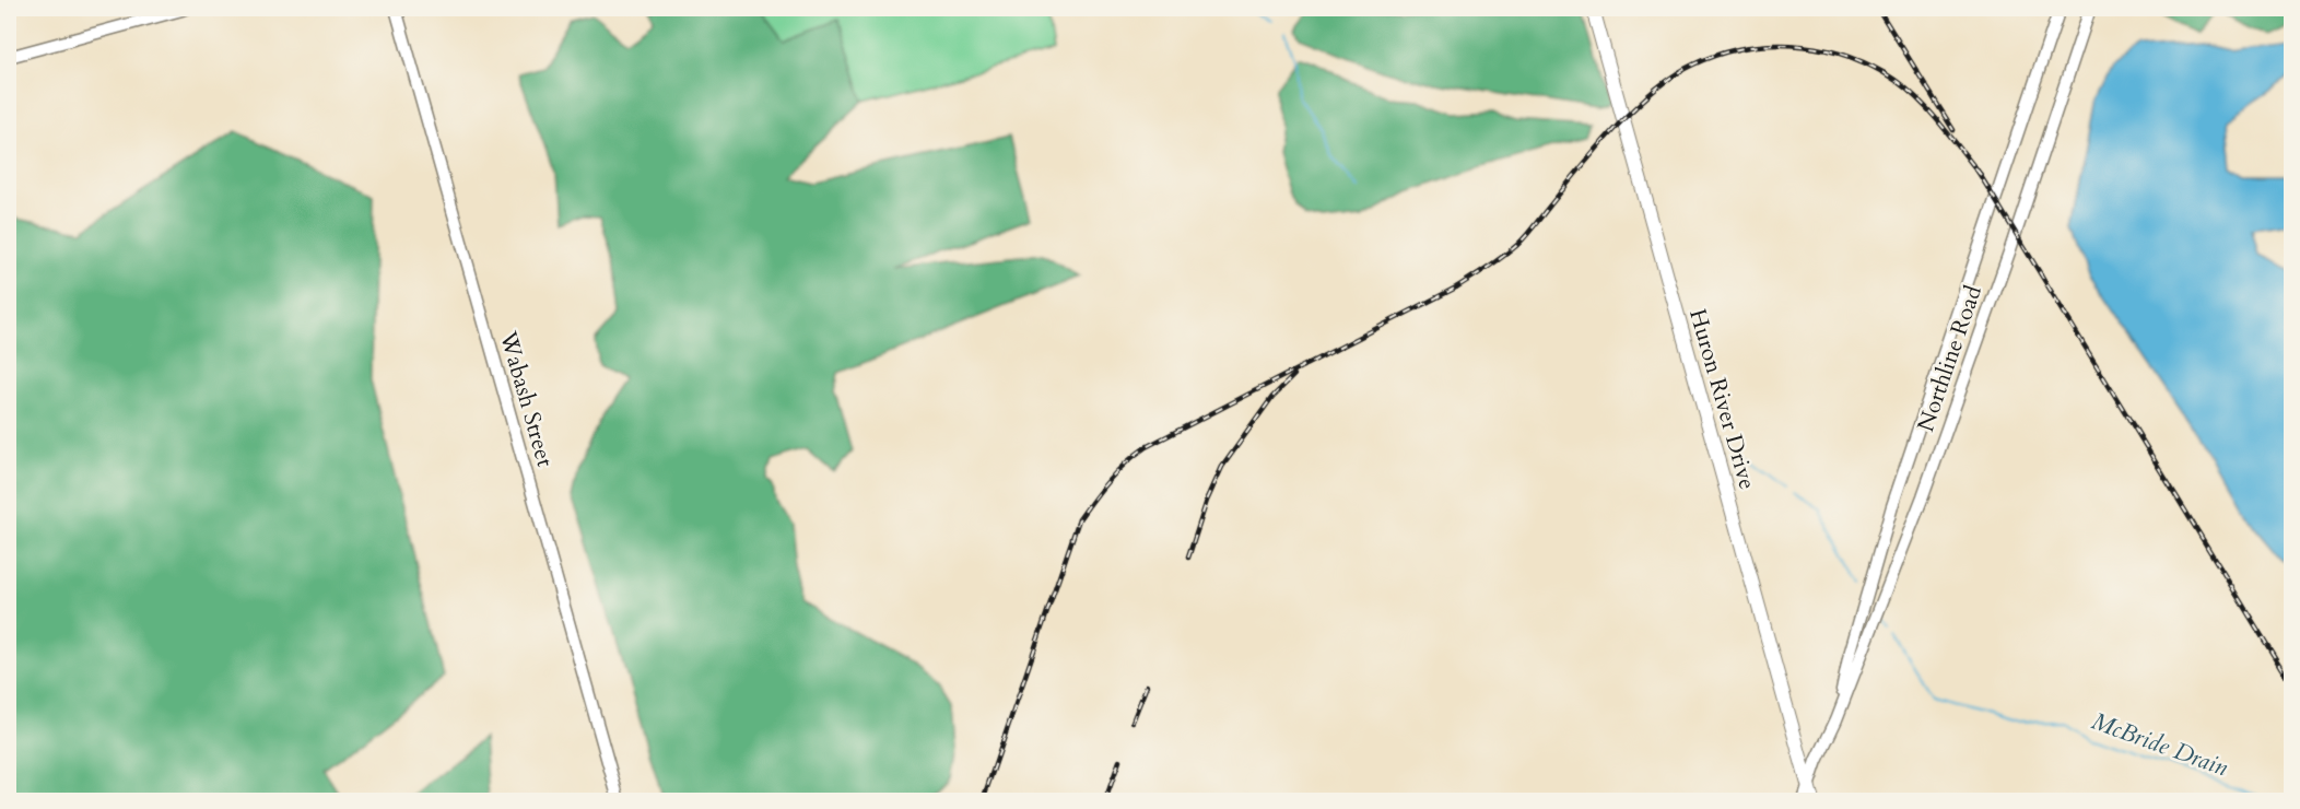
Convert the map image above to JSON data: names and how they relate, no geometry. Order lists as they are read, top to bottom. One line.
{"streets":{"main road":["Huron River Drive"],"street":["Northline Road","Wabash Street"]},"crossings":[["Northline Road","Huron River Drive"]],"water":["McBride Drain"]}
